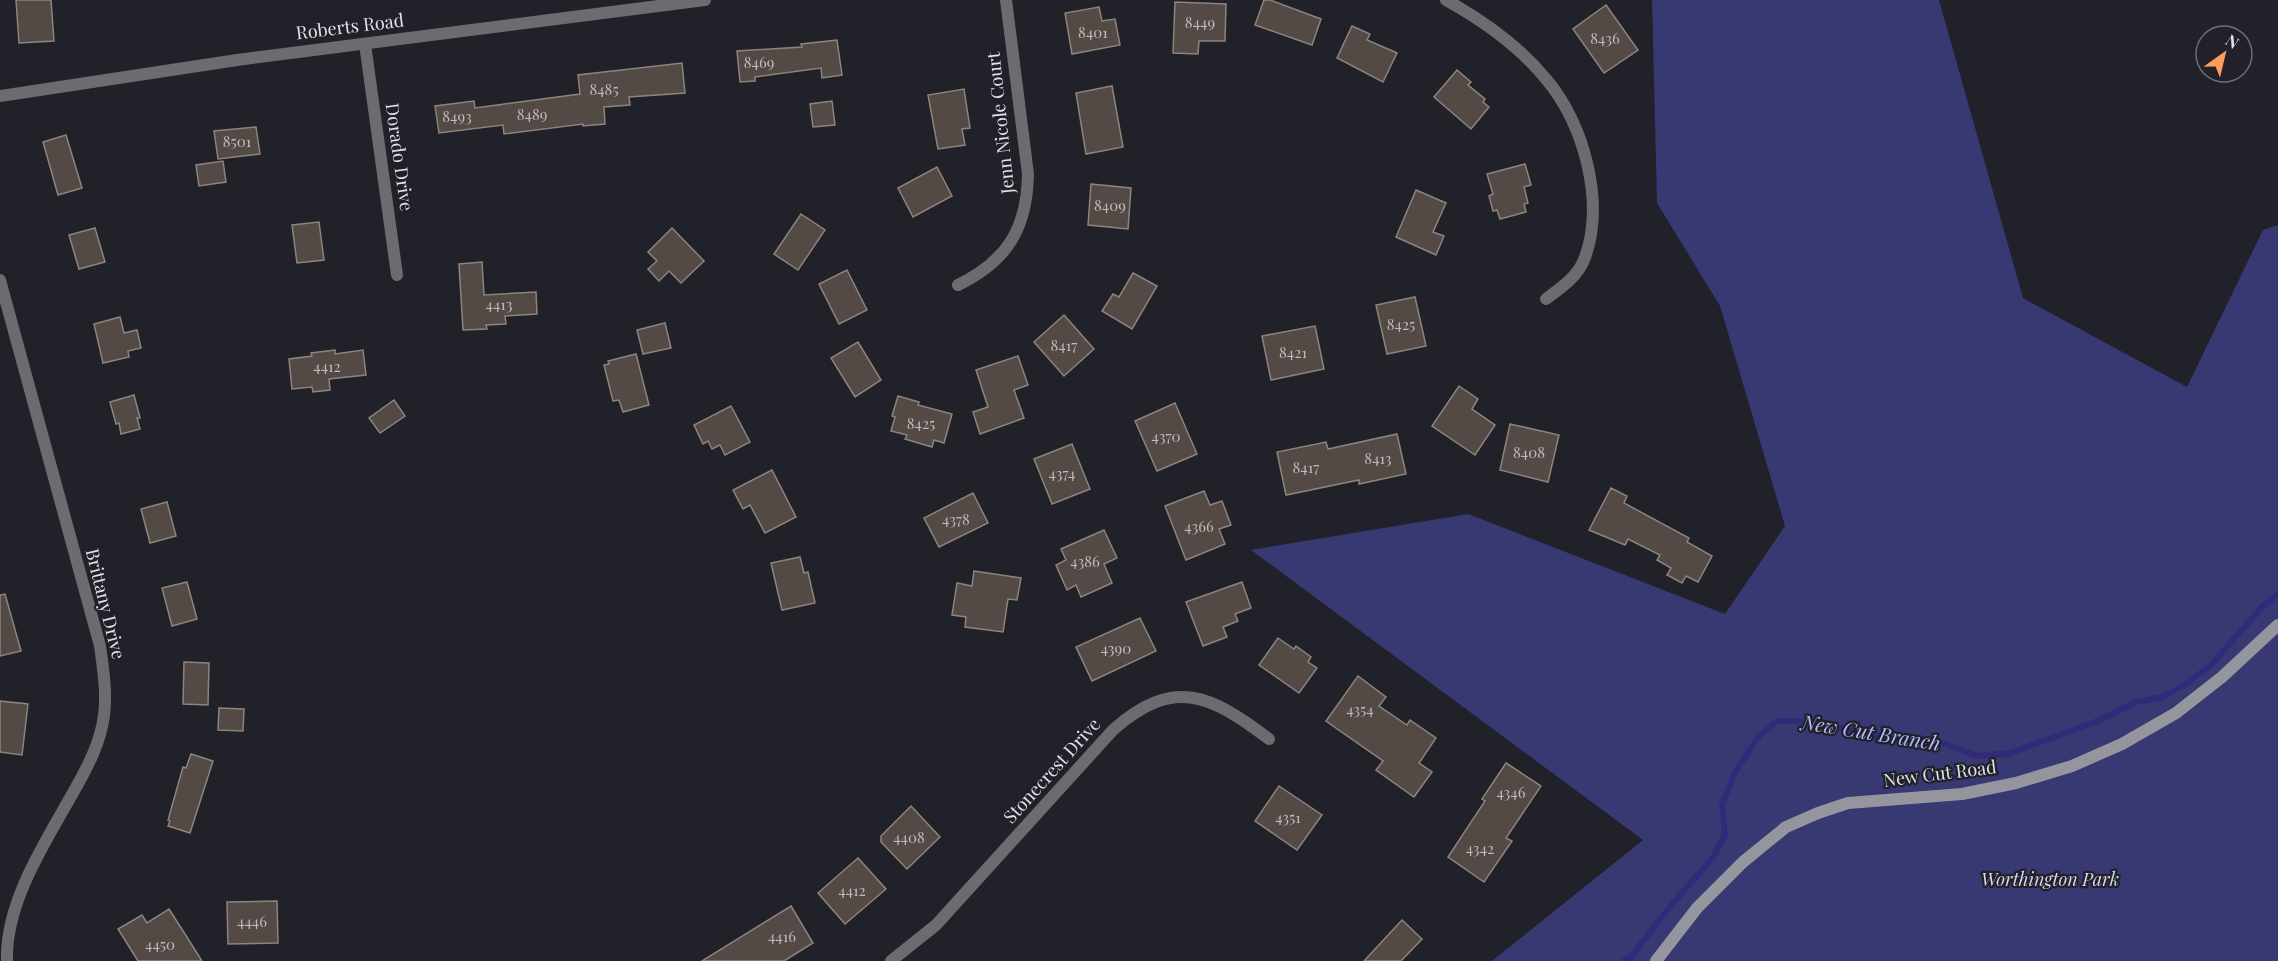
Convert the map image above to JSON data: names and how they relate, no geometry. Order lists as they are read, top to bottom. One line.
{"streets":{"street":["Roberts Road","Jenn Nicole Court","Dorado Drive","Brittany Drive","Stonecrest Drive","New Cut Road"]},"crossings":[["Roberts Road","Dorado Drive"]],"water":["New Cut Branch"],"parks":["Worthington Park"],"house_numbers":["8449","8401","8436","8469","8485","8489","8493","8501","8409","4413","8425","8417","8421","4412","8425","4370","8408","8413","8417","4374","4378","4366","4386","4390","4354","4346","4351","4408","4342","4412","4446","4416","4450"],"north":"top right"}
